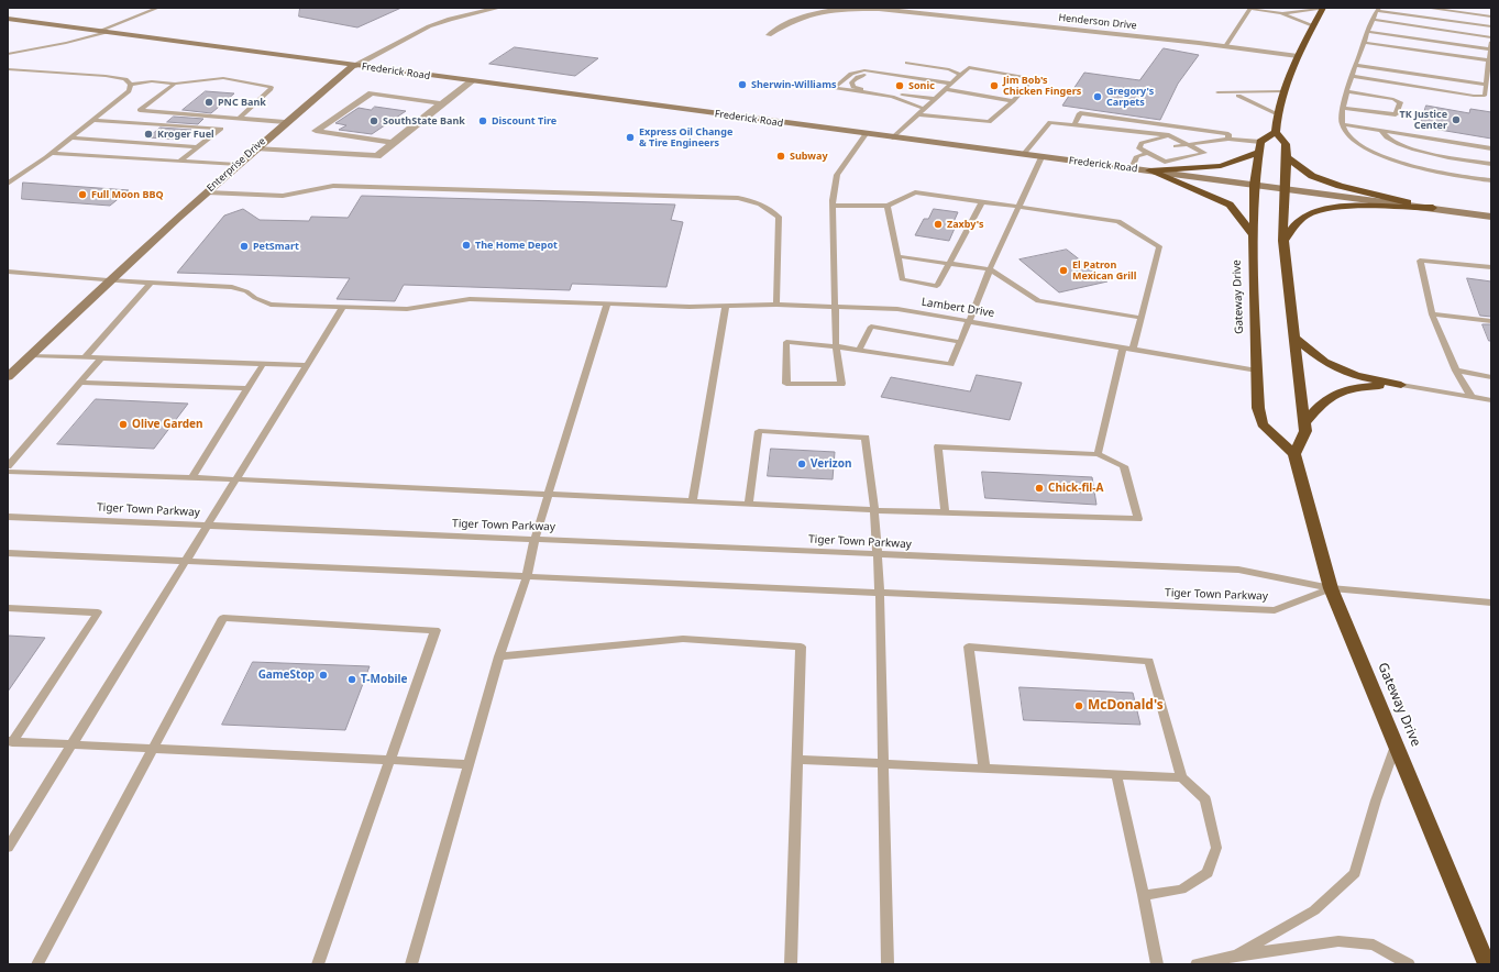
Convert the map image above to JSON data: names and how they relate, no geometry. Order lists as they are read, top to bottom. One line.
{"streets":{"highway":["Gateway Drive"],"main road":["Frederick Road","Enterprise Drive"],"street":["Henderson Drive"],"lane":["Lambert Drive","Tiger Town Parkway"]},"crossings":[["Frederick Road","Enterprise Drive"],["Frederick Road","Gateway Drive"],["Enterprise Drive","Lambert Drive"],["Gateway Drive","Lambert Drive"],["Gateway Drive","Tiger Town Parkway"]],"places":["Sherwin-Williams","Sonic","Jim Bob's Chicken Fingers","Gregory's Carpets","PNC Bank","TK Justice Center","SouthState Bank","Discount Tire","Kroger Fuel","Express Oil Change & Tire Engineers","Subway","Full Moon BBQ","Zaxby's","The Home Depot","PetSmart","El Patron Mexican Grill","Olive Garden","Verizon","Chick-fil-A","GameStop","T-Mobile","McDonald's"]}
